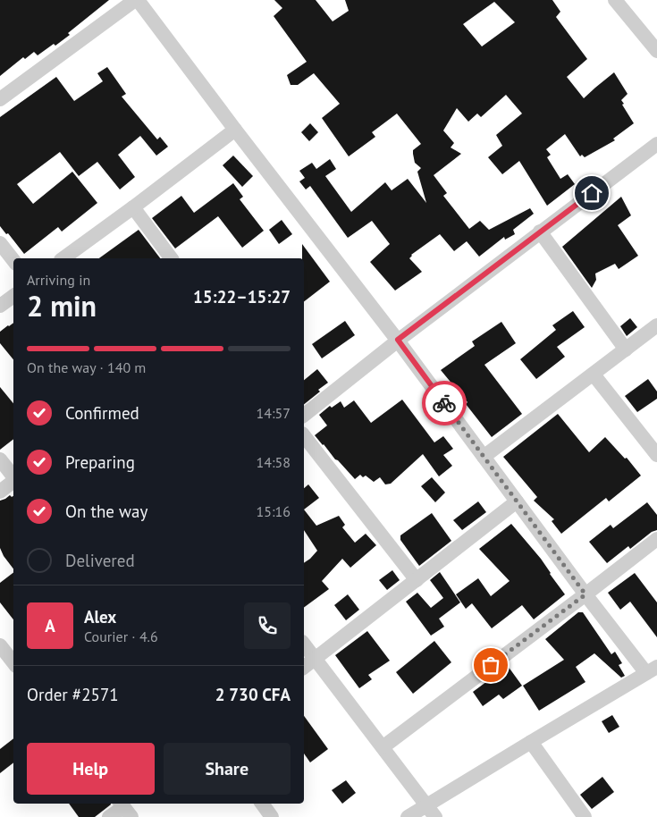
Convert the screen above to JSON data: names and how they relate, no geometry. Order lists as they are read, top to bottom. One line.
{"page":{"heading":["2 min","Arriving in","15:22–15:27"],"panel":["Alex","Courier · 4.6","Order #2571","2 730 CFA"],"bar":"On the way · 140 m","list":[["Confirmed","14:57"],["Preparing","14:58"],["On the way","15:16"],"Delivered"],"round":"A","buttons":["Help","Share"]}}
